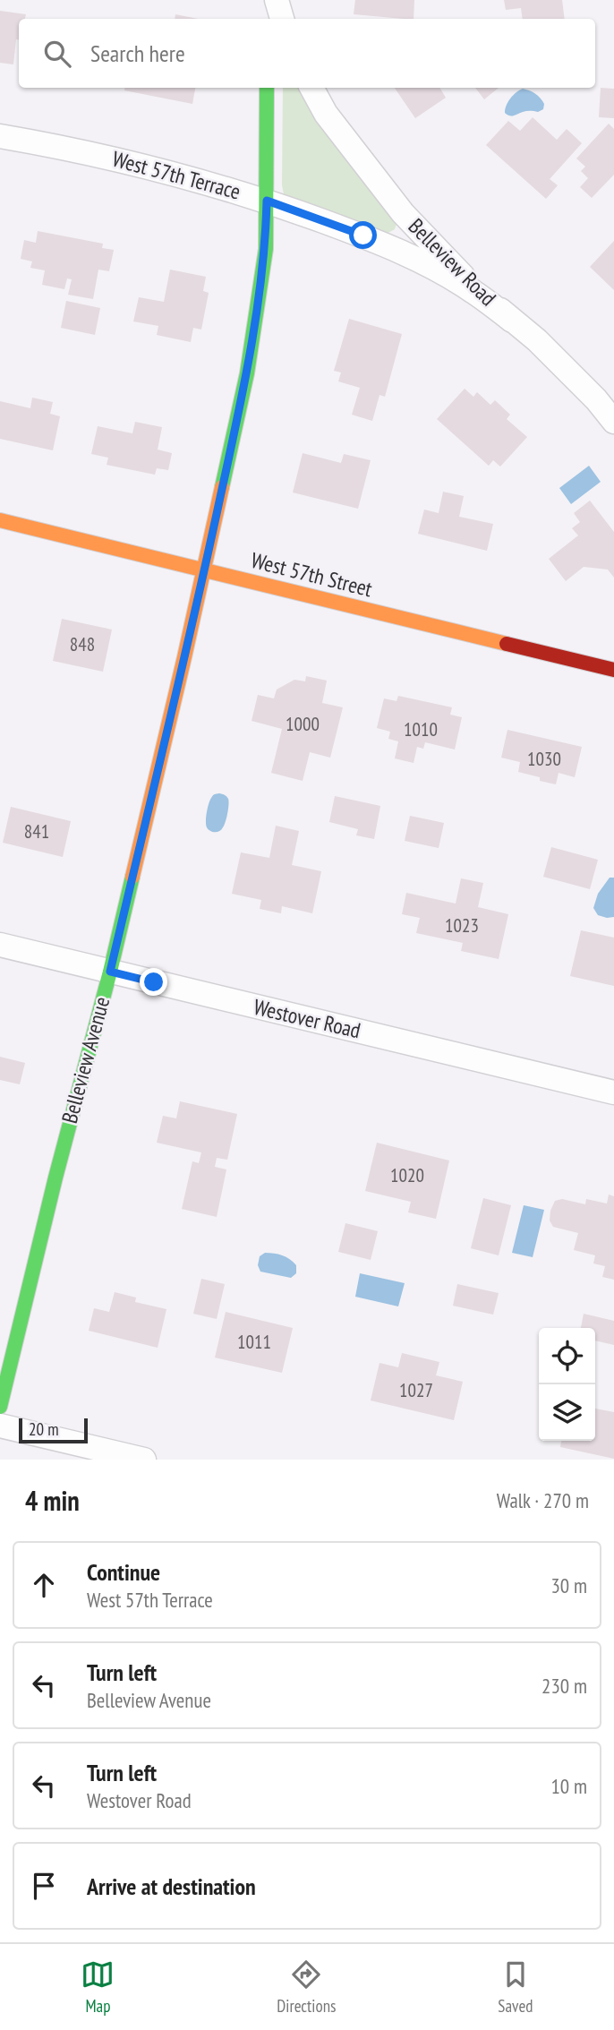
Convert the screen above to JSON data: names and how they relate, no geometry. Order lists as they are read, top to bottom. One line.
{"streets":{"street":["West 57th Terrace","Belleview Road","West 57th Street","Westover Road","Belleview Avenue"]},"crossings":[["West 57th Terrace","Belleview Road"],["West 57th Terrace","Belleview Avenue"],["West 57th Street","Belleview Avenue"],["Westover Road","Belleview Avenue"]],"house_numbers":["848","1000","1010","1030","841","1023","1020","1011","1027"],"scale_bar":"20 m","page":{"search":"Search here","scale":"20 m","heading":["4 min","Walk · 270 m"],"list":[["Continue","West 57th Terrace","30 m"],["Turn left","Belleview Avenue","230 m"],["Turn left","Westover Road","10 m"],"Arrive at destination"],"nav":["Map","Directions","Saved"]}}
